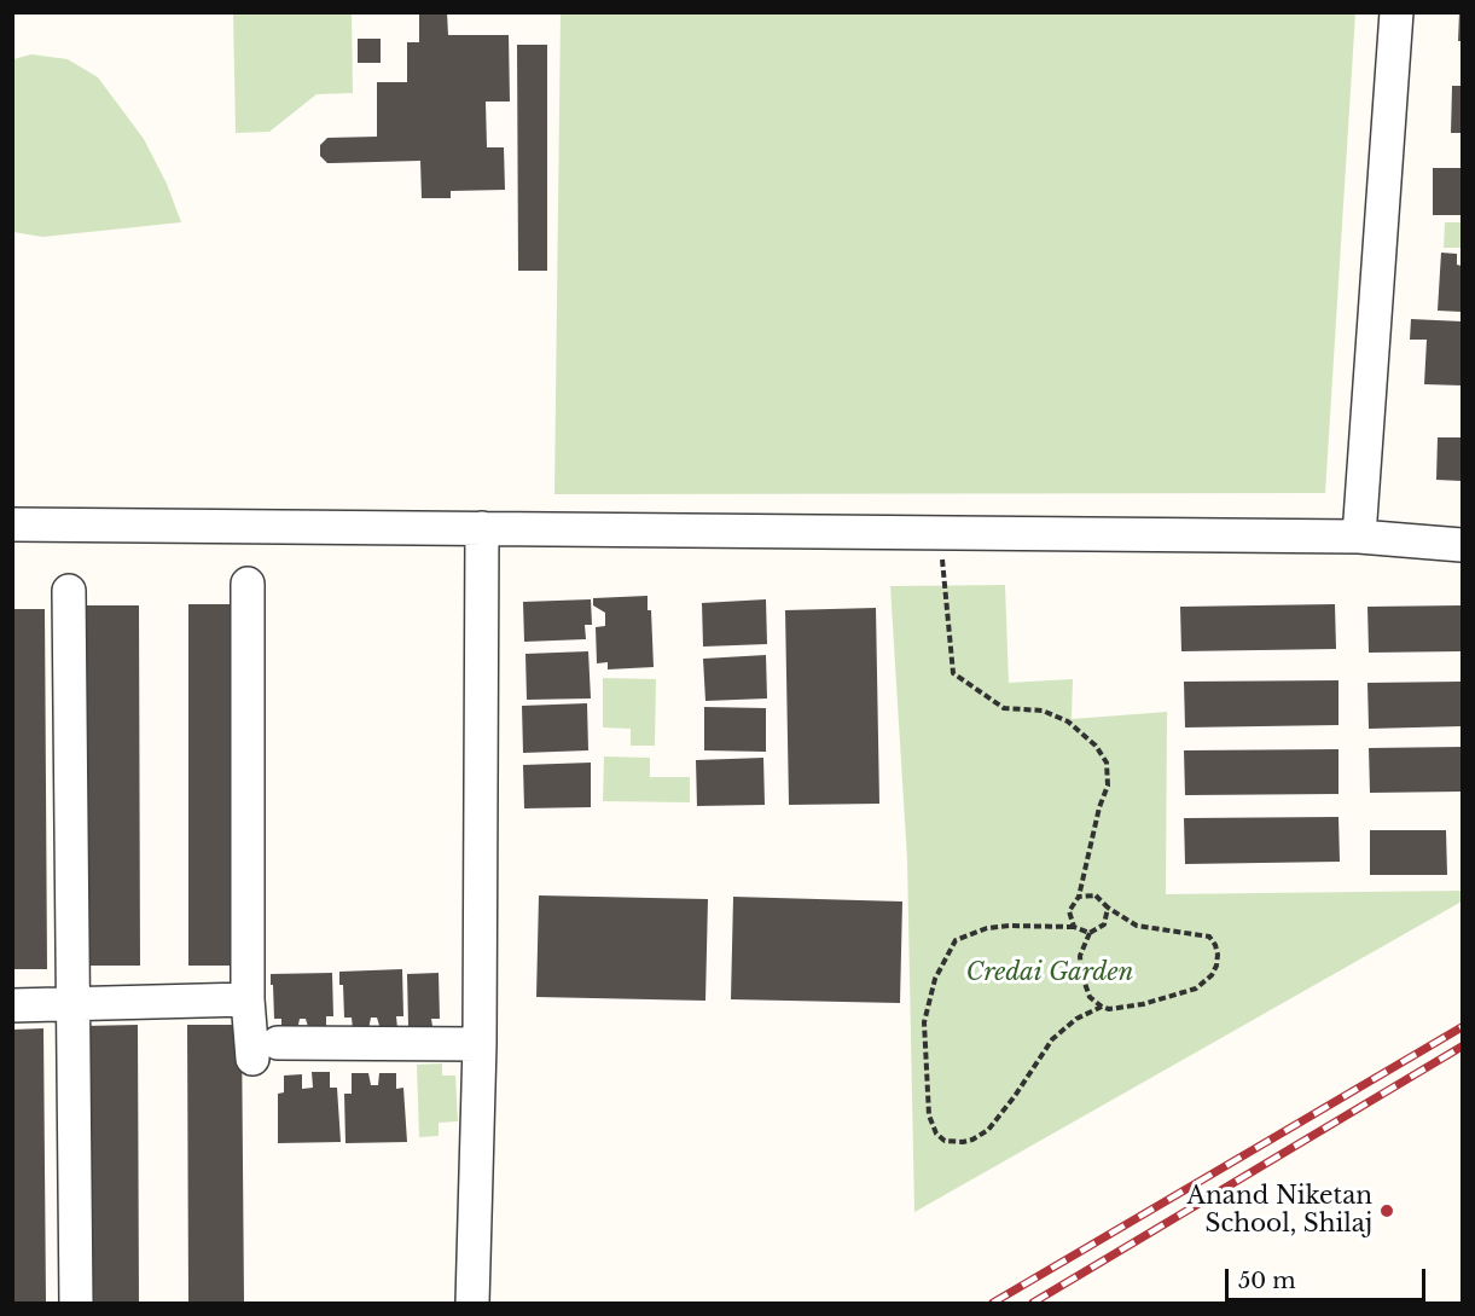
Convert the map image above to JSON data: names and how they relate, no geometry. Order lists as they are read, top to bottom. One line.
{"parks":["Credai Garden"],"places":["Anand Niketan School, Shilaj"],"scale_bar":"50 m"}
